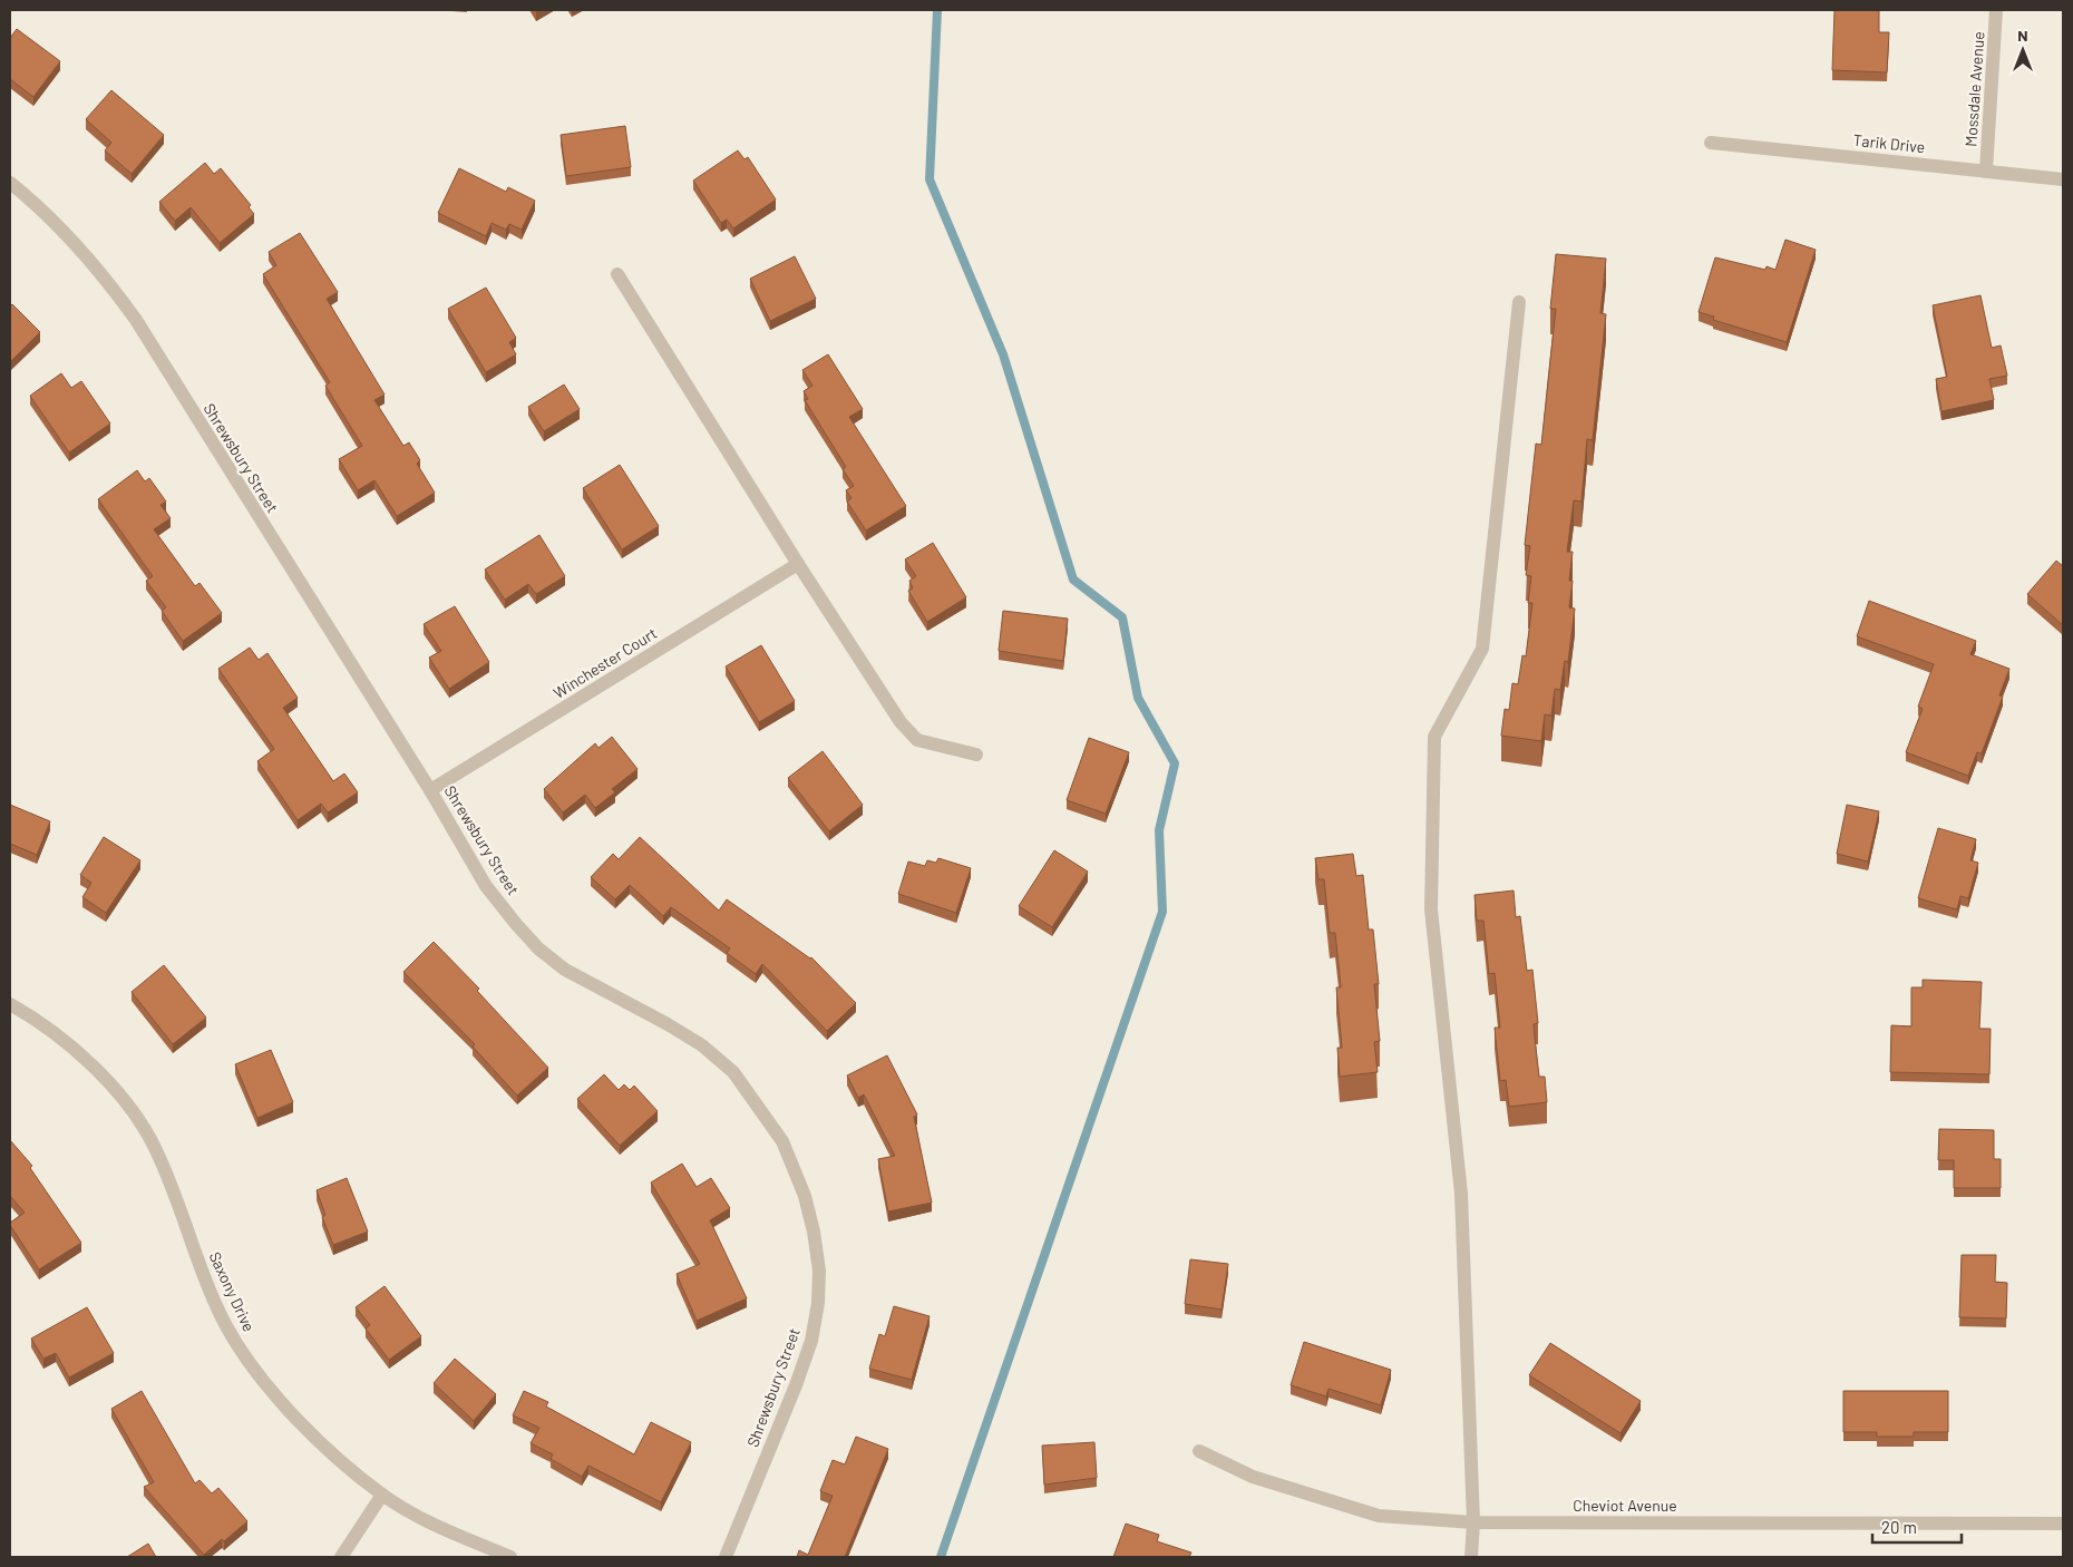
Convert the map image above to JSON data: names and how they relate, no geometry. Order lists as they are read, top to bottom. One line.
{"streets":{"street":["Mossdale Avenue","Tarik Drive","Shrewsbury Street","Winchester Court","Saxony Drive","Cheviot Avenue"]},"crossings":[["Mossdale Avenue","Tarik Drive"],["Shrewsbury Street","Winchester Court"]],"scale_bar":"20 m","north":"top"}
